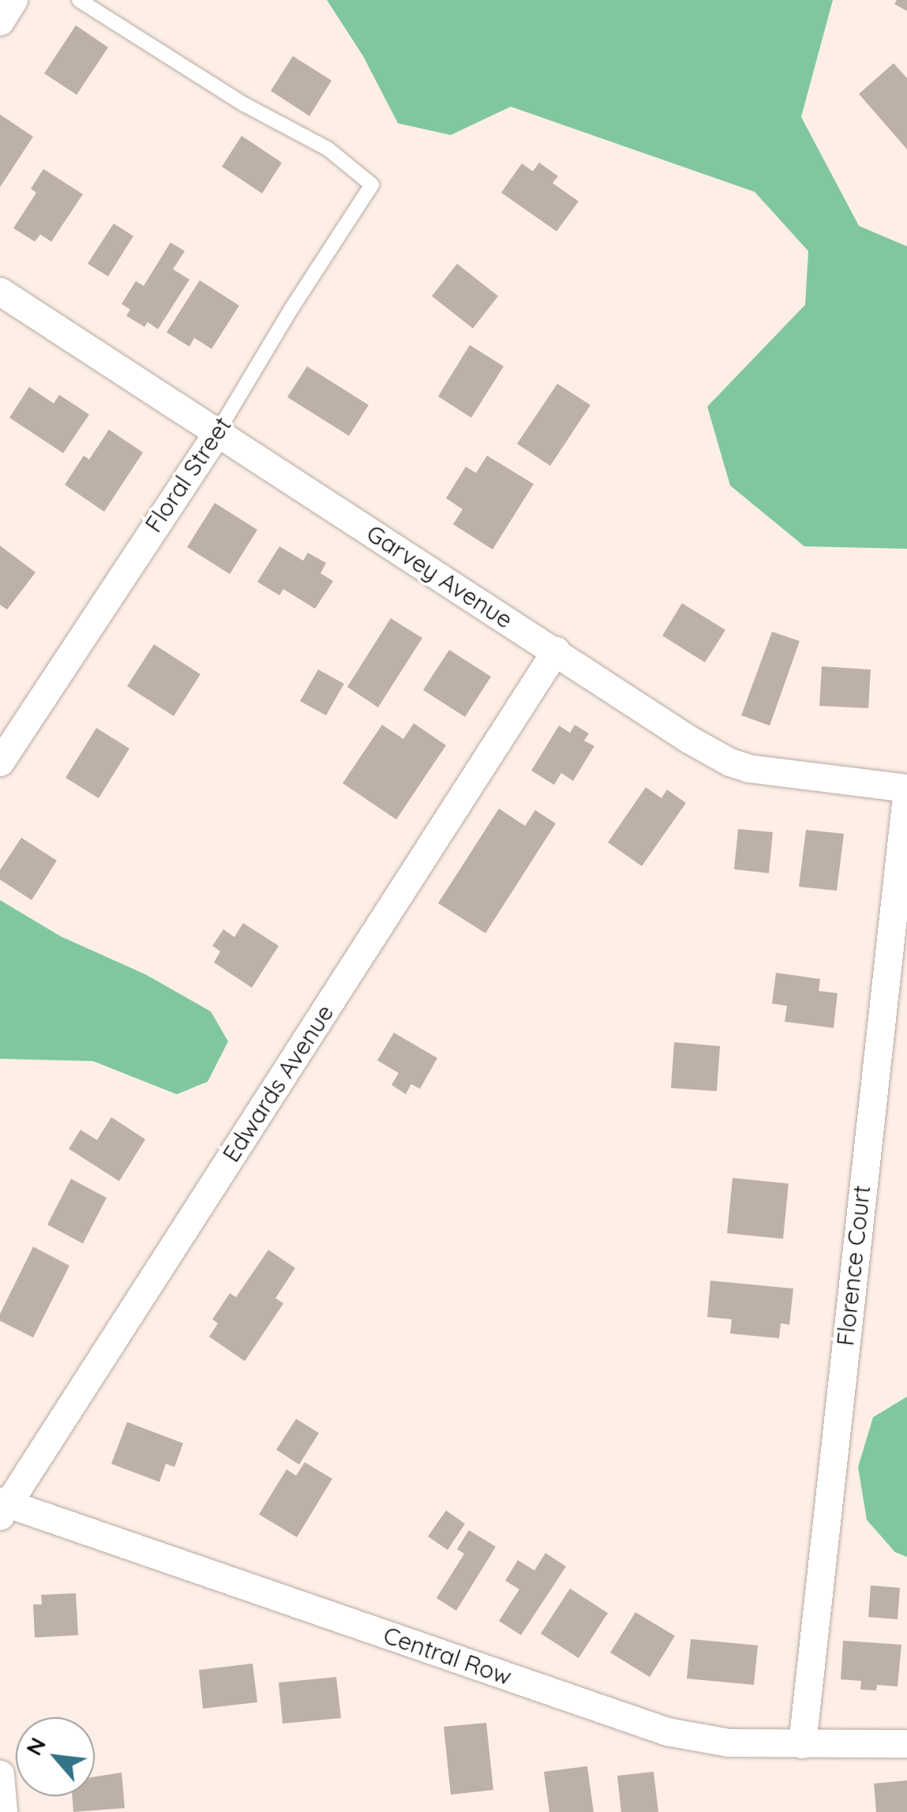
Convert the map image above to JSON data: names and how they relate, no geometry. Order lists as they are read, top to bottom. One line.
{"streets":{"street":["Floral Street","Garvey Avenue","Edwards Avenue","Florence Court","Central Row"]},"crossings":[["Floral Street","Garvey Avenue"],["Garvey Avenue","Edwards Avenue"],["Garvey Avenue","Florence Court"],["Edwards Avenue","Central Row"],["Florence Court","Central Row"]],"north":"top left"}
